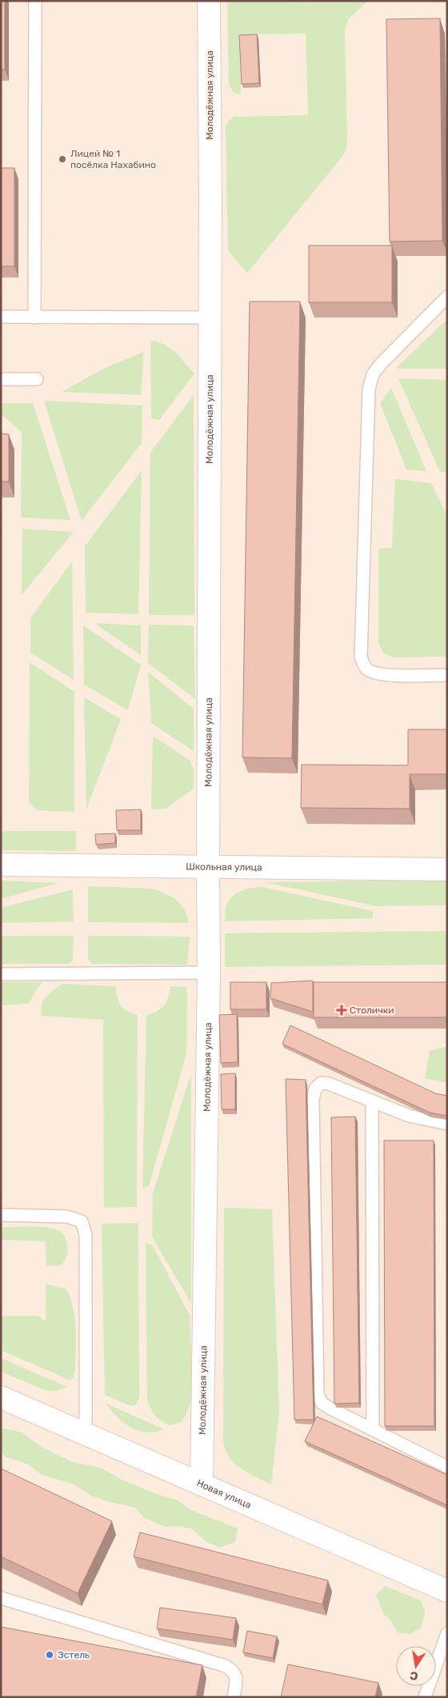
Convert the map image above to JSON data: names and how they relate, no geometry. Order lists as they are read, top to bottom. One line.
{"streets":{"street":["Молодёжная улица","Школьная улица","Новая улица"]},"crossings":[["Молодёжная улица","Школьная улица"],["Молодёжная улица","Новая улица"]],"places":{"other":["Лицей № 1 посёлка Нахабино","Эстель"],"health":["Столички"]},"north":"bottom"}
